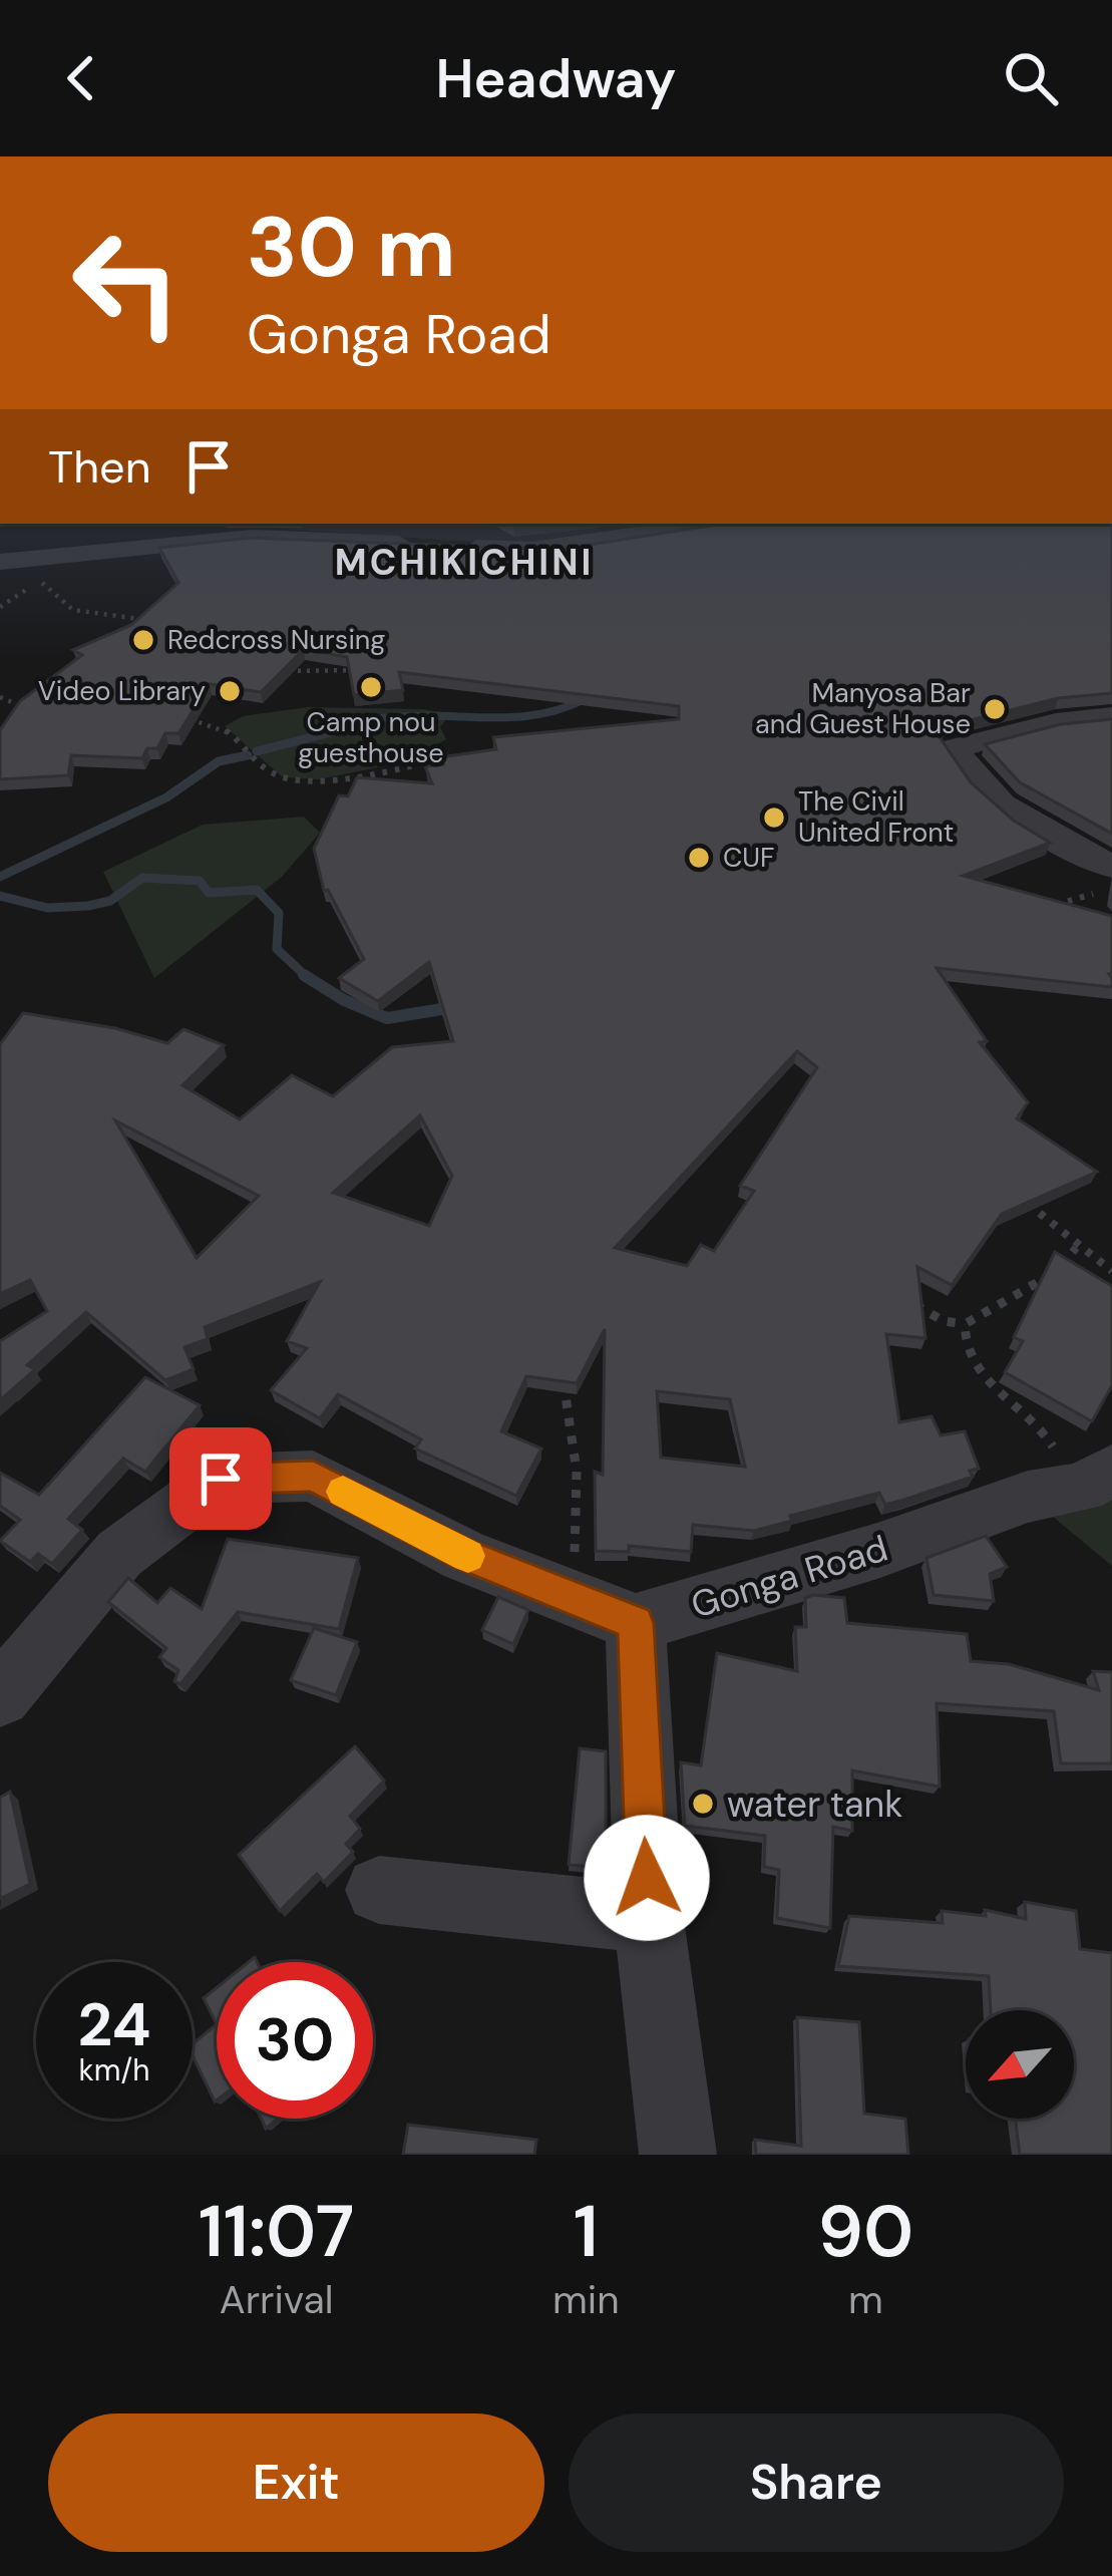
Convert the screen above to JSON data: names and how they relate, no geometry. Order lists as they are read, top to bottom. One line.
{"streets":{"street":["Gonga Road"]},"districts":["MCHIKICHINI"],"places":["Redcross Nursing","Camp nou guesthouse","Video Library","Manyosa Bar and Guest House","The Civil United Front","CUF","water tank"],"north":"bottom left","page":{"header":"Headway","turn":["30 m","Gonga Road"],"then":"Then","speed":"24 km/h","limit":"30","eta":["11:07","Arrival","1","min","90","m"],"buttons":["Exit","Share"]}}
